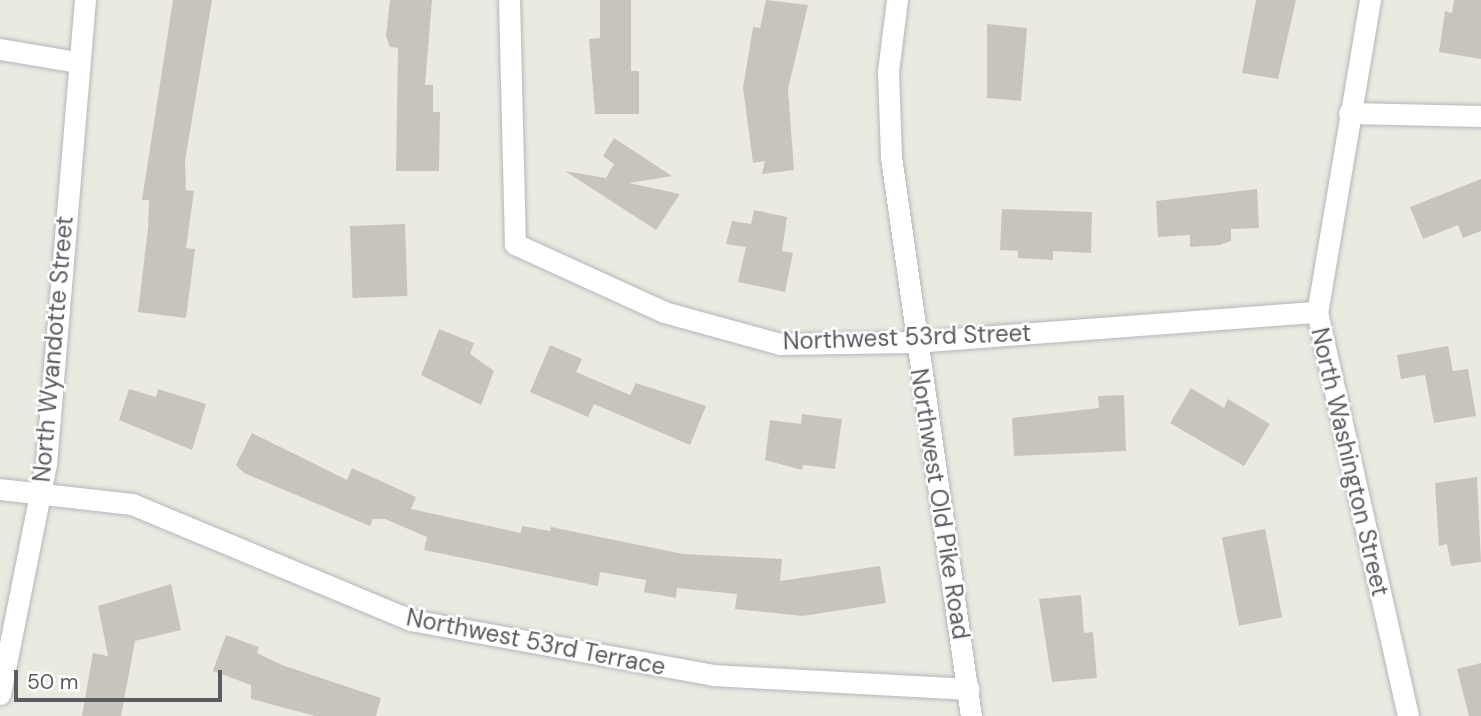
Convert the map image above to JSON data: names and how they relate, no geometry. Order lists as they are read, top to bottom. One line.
{"streets":{"street":["Northwest 53rd Street","North Wyandotte Street","North Washington Street","Northwest Old Pike Road","Northwest 53rd Terrace"]},"crossings":[["Northwest 53rd Street","North Washington Street"],["Northwest 53rd Street","Northwest Old Pike Road"],["North Wyandotte Street","Northwest 53rd Terrace"],["Northwest Old Pike Road","Northwest 53rd Terrace"]],"scale_bar":"50 m"}
